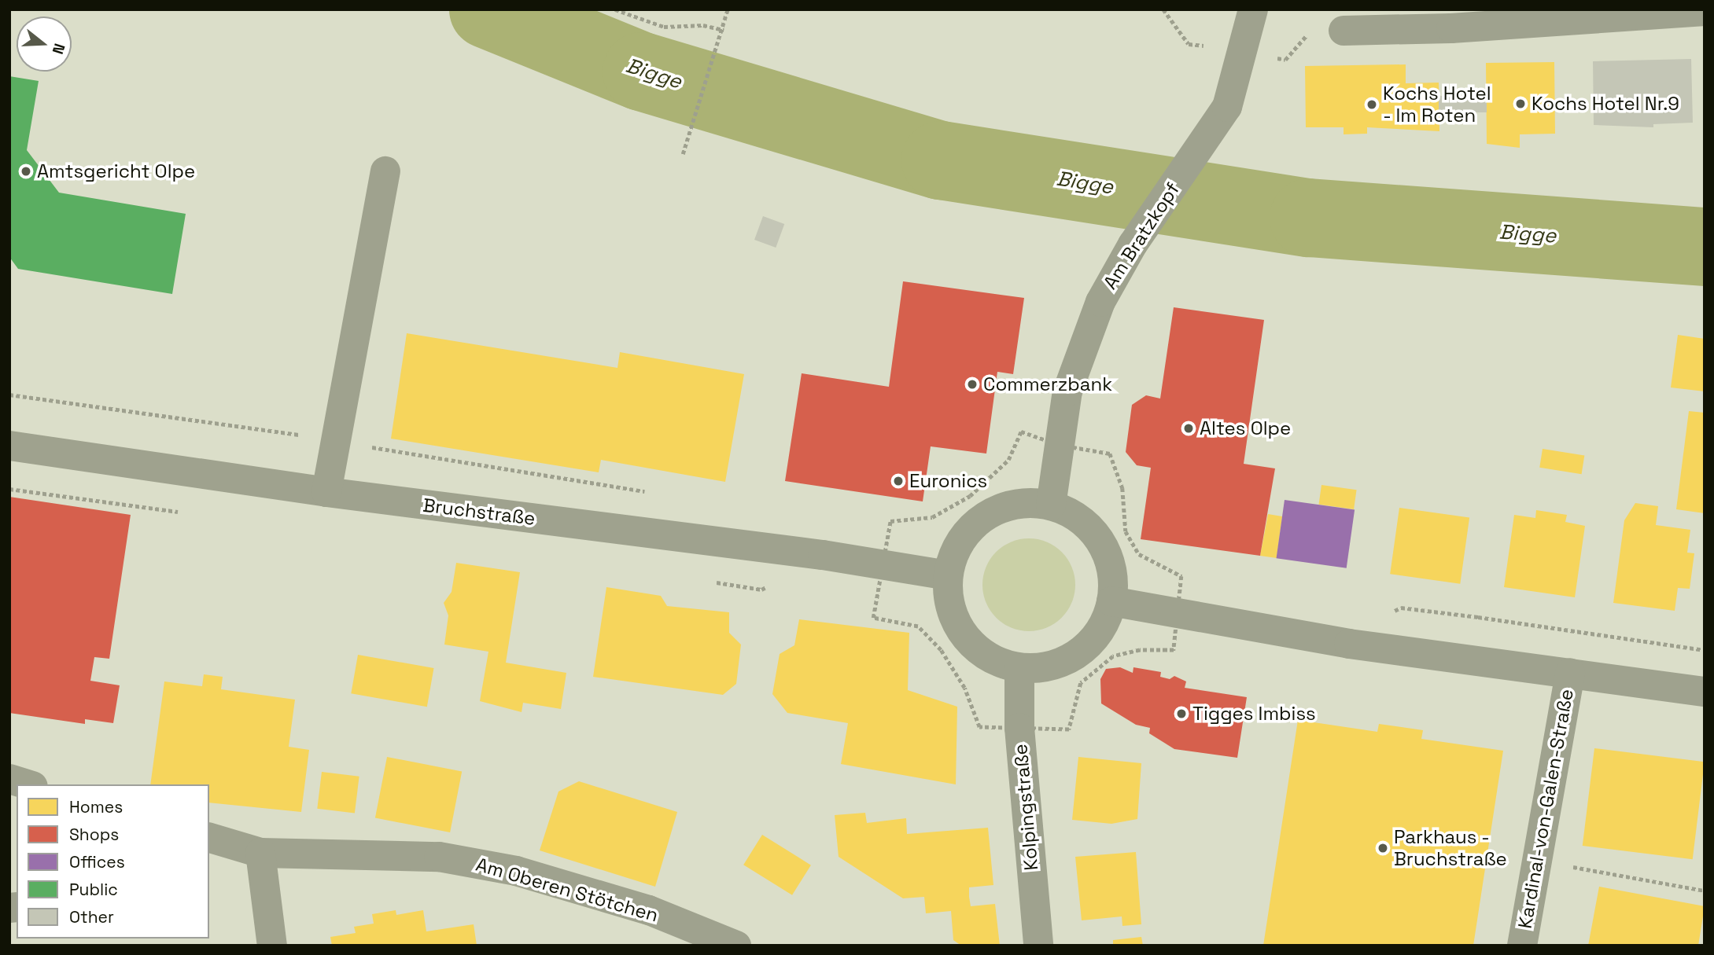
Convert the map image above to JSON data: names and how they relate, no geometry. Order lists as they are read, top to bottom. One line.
{"streets":{"street":["Am Bratzkopf","Bruchstraße","Kolpingstraße","Kardinal-von-Galen-Straße","Am Oberen Stötchen"]},"crossings":[["Am Bratzkopf","Bruchstraße"],["Am Bratzkopf","Kolpingstraße"],["Bruchstraße","Kolpingstraße"]],"water":["Bigge"],"places":["Kochs Hotel Nr.9","Kochs Hotel - Im Roten","Amtsgericht Olpe","Commerzbank","Altes Olpe","Euronics","Tigges Imbiss","Parkhaus - Bruchstraße"],"legend":["Homes","Shops","Offices","Public","Other"],"north":"right"}
